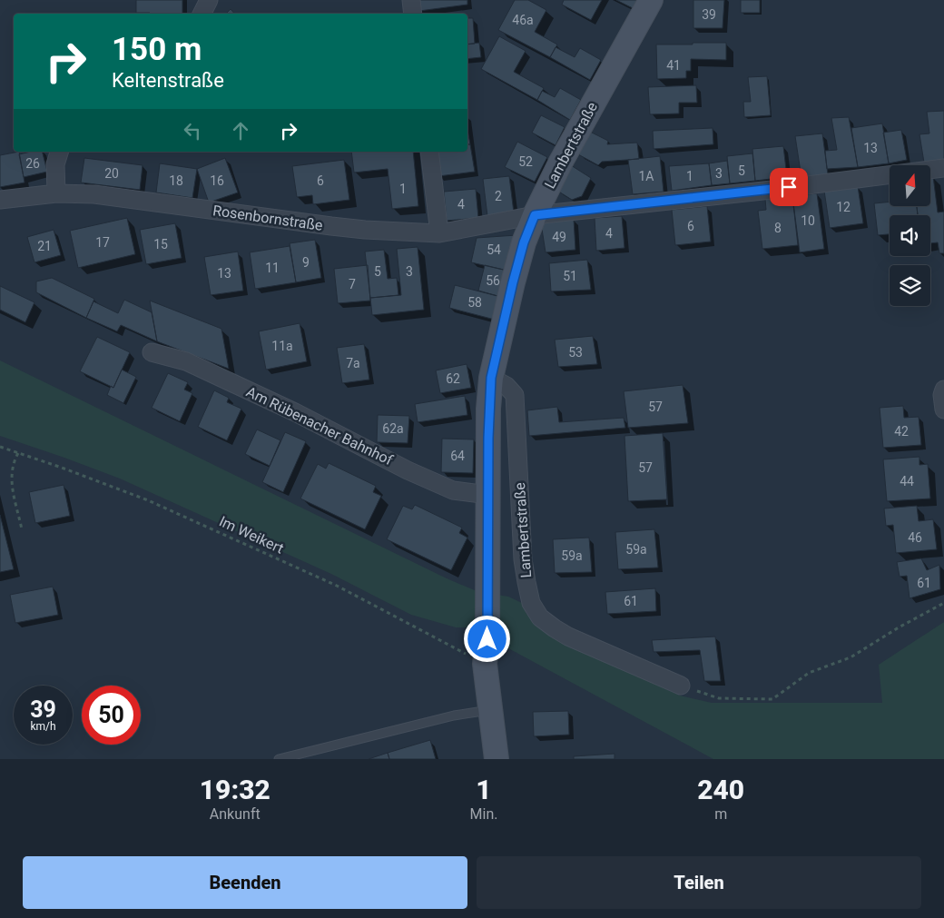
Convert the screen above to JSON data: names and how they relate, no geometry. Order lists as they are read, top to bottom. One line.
{"streets":{"main road":["Lambertstraße"],"street":["Rosenbornstraße","Am Rübenacher Bahnhof"],"path":["Im Weikert"]},"crossings":[["Lambertstraße","Rosenbornstraße"],["Lambertstraße","Am Rübenacher Bahnhof"],["Lambertstraße","Im Weikert"]],"house_numbers":["39","46a","41","13","52","26","5","20","3","1A","1","18","16","6","1","2","4","12","10","6","8","4","49","17","15","21","54","9","11","5","3","13","51","56","7","58","11a","53","7a","62","57","62a","42","64","57","44","46","59a","59a","61","61"],"north":"top","page":{"turn":["150 m","Keltenstraße"],"speed":"39 km/h","limit":"50","eta":["19:32","Ankunft","1","Min.","240","m"],"buttons":["Beenden","Teilen"]}}
